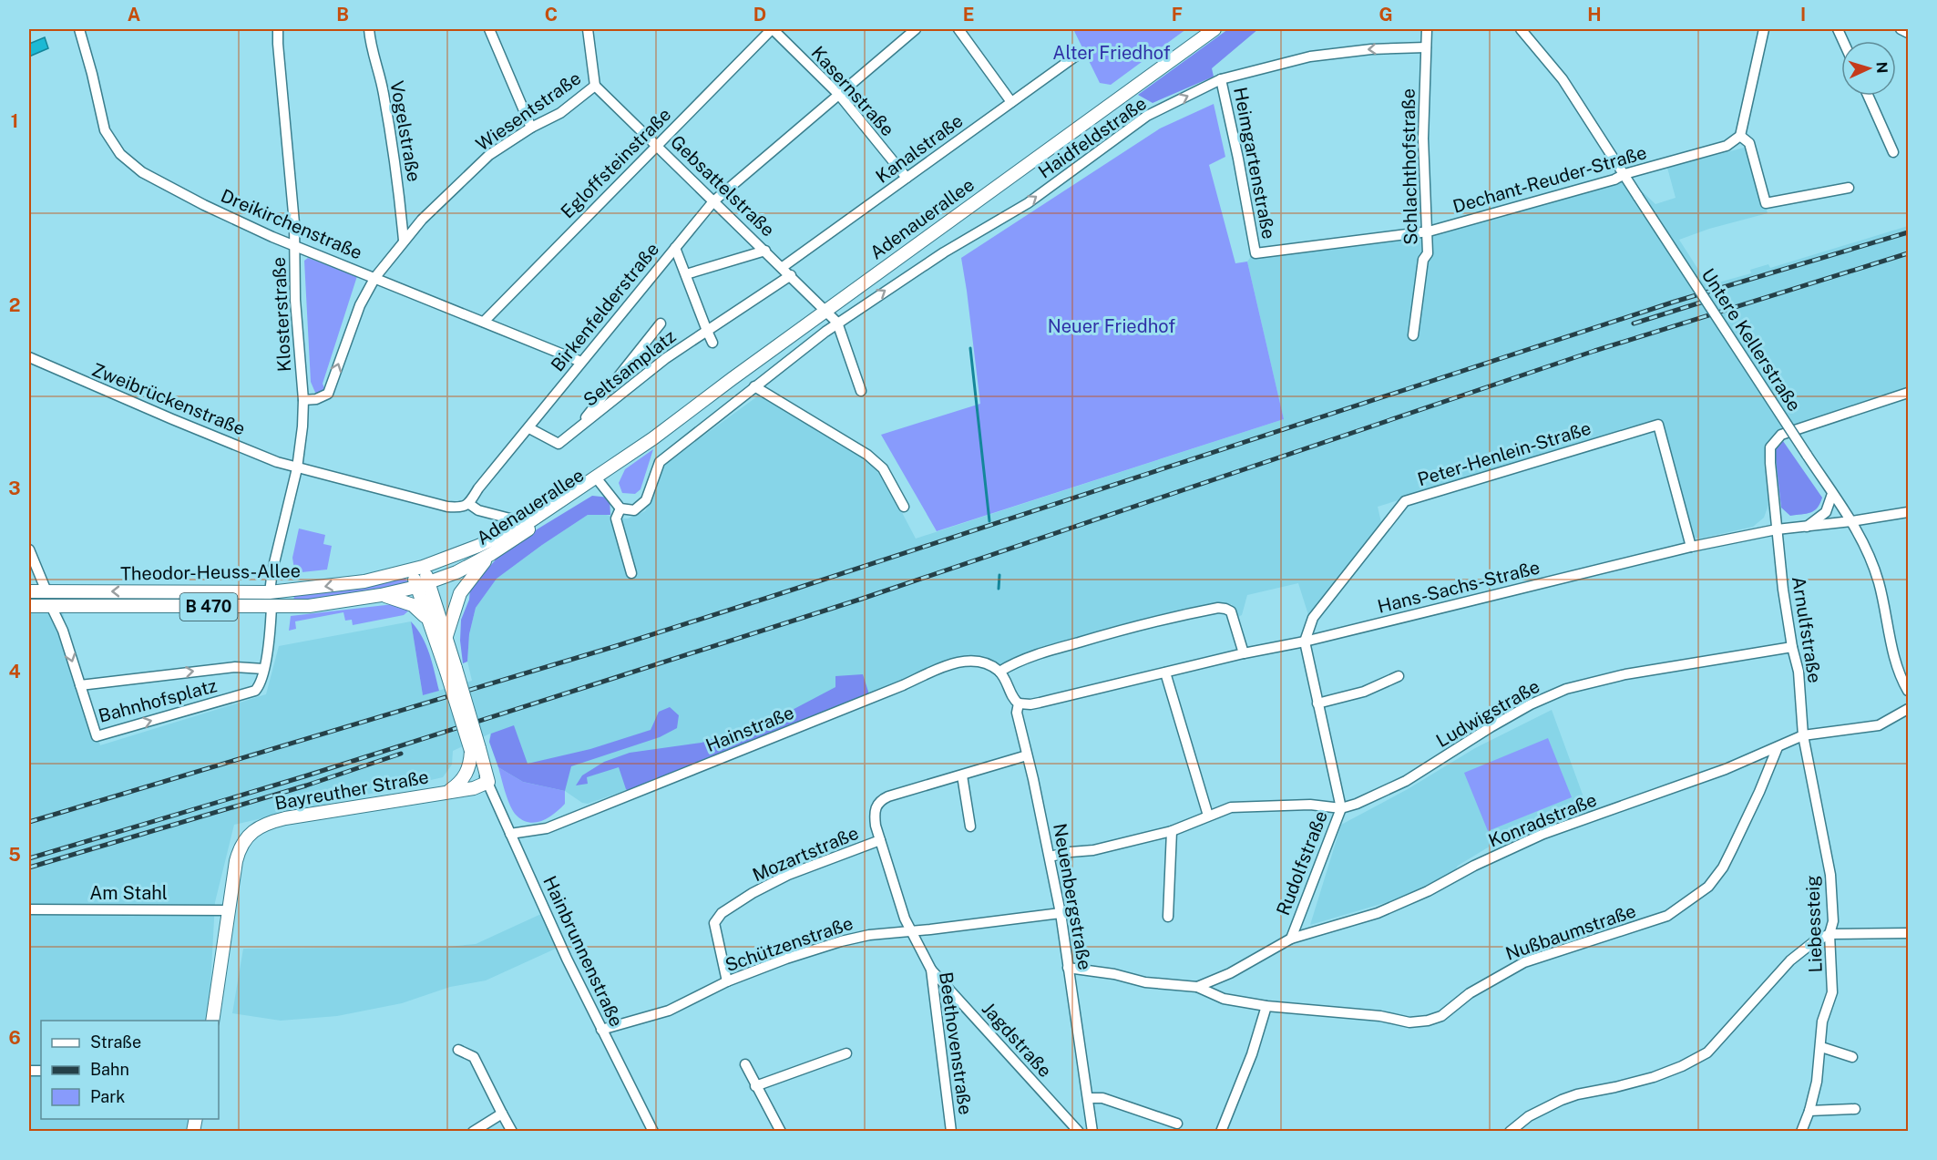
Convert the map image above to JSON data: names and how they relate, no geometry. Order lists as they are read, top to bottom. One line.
{"streets":{"main road":["Adenauerallee","Theodor-Heuss-Allee","B 470","Bayreuther Straße"],"street":["Kasernstraße","Wiesentstraße","Vogelstraße","Haidfeldstraße","Kanalstraße","Egloffsteinstraße","Heimgartenstraße","Schlachthofstraße","Dechant-Reuder-Straße","Gebsattelstraße","Dreikirchenstraße","Birkenfelderstraße","Klosterstraße","Untere Kellerstraße","Seltsamplatz","Zweibrückenstraße","Peter-Henlein-Straße","Hans-Sachs-Straße","Arnulfstraße","Bahnhofsplatz","Ludwigstraße","Hainstraße","Konradstraße","Mozartstraße","Rudolfstraße","Am Stahl","Neuenbergstraße","Liebessteig","Nußbaumstraße","Schützenstraße","Hainbrunnenstraße","Jagdstraße","Beethovenstraße"]},"crossings":[["Kasernstraße","Kanalstraße"],["Kasernstraße","Egloffsteinstraße"],["Kasernstraße","Birkenfelderstraße"],["Wiesentstraße","Vogelstraße"],["Wiesentstraße","Gebsattelstraße"],["Wiesentstraße","Dreikirchenstraße"],["Wiesentstraße","Klosterstraße"],["Haidfeldstraße","Heimgartenstraße"],["Haidfeldstraße","Schlachthofstraße"],["Kanalstraße","Gebsattelstraße"],["Egloffsteinstraße","Gebsattelstraße"],["Egloffsteinstraße","Dreikirchenstraße"],["Heimgartenstraße","Dechant-Reuder-Straße"],["Schlachthofstraße","Dechant-Reuder-Straße"],["Dechant-Reuder-Straße","Untere Kellerstraße"],["Gebsattelstraße","Adenauerallee"],["Gebsattelstraße","Birkenfelderstraße"],["Gebsattelstraße","Seltsamplatz"],["Adenauerallee","Theodor-Heuss-Allee"],["Adenauerallee","B 470"],["Dreikirchenstraße","Birkenfelderstraße"],["Dreikirchenstraße","Klosterstraße"],["Birkenfelderstraße","Seltsamplatz"],["Klosterstraße","Zweibrückenstraße"],["Klosterstraße","Theodor-Heuss-Allee"],["Untere Kellerstraße","Hans-Sachs-Straße"],["Peter-Henlein-Straße","Hans-Sachs-Straße"],["Peter-Henlein-Straße","Rudolfstraße"],["Theodor-Heuss-Allee","B 470"],["Theodor-Heuss-Allee","Bahnhofsplatz"],["Hans-Sachs-Straße","Arnulfstraße"],["Hans-Sachs-Straße","Rudolfstraße"],["Hans-Sachs-Straße","Neuenbergstraße"],["B 470","Bayreuther Straße"],["B 470","Hainbrunnenstraße"],["Arnulfstraße","Ludwigstraße"],["Arnulfstraße","Konradstraße"],["Arnulfstraße","Liebessteig"],["Ludwigstraße","Rudolfstraße"],["Ludwigstraße","Neuenbergstraße"],["Hainstraße","Hainbrunnenstraße"],["Bayreuther Straße","Am Stahl"],["Bayreuther Straße","Hainbrunnenstraße"],["Konradstraße","Rudolfstraße"],["Konradstraße","Liebessteig"],["Konradstraße","Nußbaumstraße"],["Mozartstraße","Schützenstraße"],["Mozartstraße","Beethovenstraße"],["Neuenbergstraße","Nußbaumstraße"],["Neuenbergstraße","Schützenstraße"],["Schützenstraße","Hainbrunnenstraße"],["Schützenstraße","Beethovenstraße"],["Jagdstraße","Beethovenstraße"]],"parks":["Alter Friedhof","Neuer Friedhof"],"legend":["Straße","Bahn","Park"],"north":"right","grid":{"columns":["A","B","C","D","E","F","G","H","I"],"rows":["1","2","3","4","5","6"]}}
